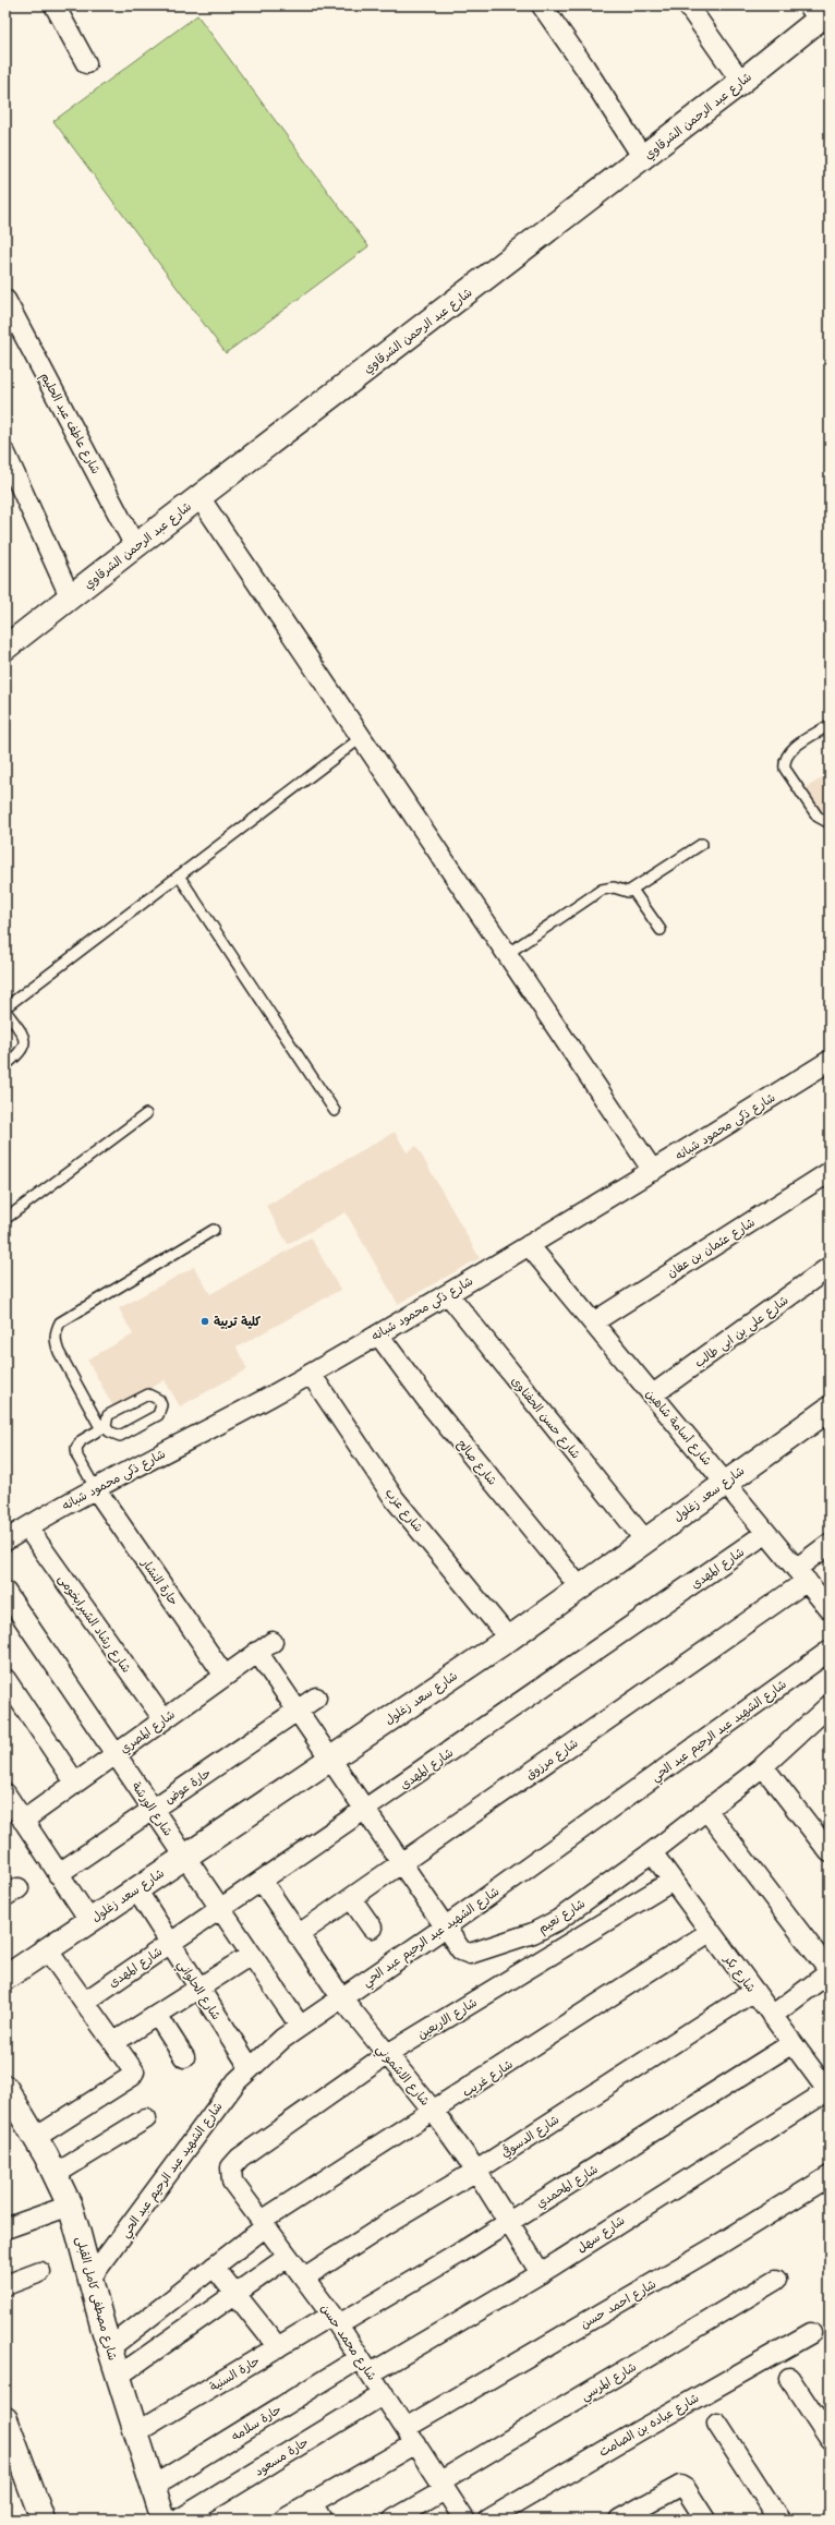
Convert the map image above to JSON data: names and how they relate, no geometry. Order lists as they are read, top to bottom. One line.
{"streets":{"street":["شارع عبد الرحمن الشرقاوي","شارع عاطف عبد الحليم","شارع ذكى محمود شبانه","شارع عثمان بن عفان","شارع على بن ابى طالب","شارع حسن الحفناوى","شارع أسامة شاهين","شارع صالح","شارع سعد زغلول","شارع عزب","شارع المهدى","حارة النشار","شارع رشاد الشبرابخومى","شارع الشهيد عبد الرحيم عبد الحي","شارع المصري","شارع مرزوق","حارة عوض","شارع الورشة","شارع نعيم","شارع بكر","شارع الحلواني","شارع الاربعين","شارع الاشموني","شارع غريب","شارع الدسوقي","شارع المحمدي","شارع سهل","شارع مصطفى كامل القبلى","شارع احمد حسن","شارع محمد حسن","حارة السنية","شارع المرسي","حارة سلامه","شارع عباده بن الصامت","حارة مسعود"]},"crossings":[["شارع عبد الرحمن الشرقاوي","شارع عاطف عبد الحليم"],["شارع ذكى محمود شبانه","شارع حسن الحفناوى"],["شارع ذكى محمود شبانه","شارع أسامة شاهين"],["شارع ذكى محمود شبانه","شارع صالح"],["شارع ذكى محمود شبانه","شارع عزب"],["شارع ذكى محمود شبانه","حارة النشار"],["شارع ذكى محمود شبانه","شارع رشاد الشبرابخومى"],["شارع عثمان بن عفان","شارع أسامة شاهين"],["شارع على بن ابى طالب","شارع أسامة شاهين"],["شارع حسن الحفناوى","شارع سعد زغلول"],["شارع أسامة شاهين","شارع سعد زغلول"],["شارع أسامة شاهين","شارع المهدى"],["شارع أسامة شاهين","شارع مرزوق"],["شارع صالح","شارع سعد زغلول"],["شارع سعد زغلول","شارع عزب"],["شارع سعد زغلول","شارع الورشة"],["شارع سعد زغلول","شارع نعيم"],["شارع سعد زغلول","شارع الحلواني"],["شارع المهدى","شارع الورشة"],["شارع المهدى","شارع نعيم"],["شارع المهدى","شارع الحلواني"],["شارع المهدى","شارع الاشموني"],["حارة النشار","شارع المصري"],["شارع رشاد الشبرابخومى","شارع المصري"],["شارع الشهيد عبد الرحيم عبد الحي","شارع الورشة"],["شارع الشهيد عبد الرحيم عبد الحي","شارع نعيم"],["شارع الشهيد عبد الرحيم عبد الحي","شارع الحلواني"],["شارع الشهيد عبد الرحيم عبد الحي","شارع الاشموني"],["شارع الشهيد عبد الرحيم عبد الحي","شارع مصطفى كامل القبلى"],["شارع المصري","شارع الورشة"],["شارع المصري","شارع نعيم"],["شارع مرزوق","شارع نعيم"],["شارع مرزوق","شارع الاشموني"],["حارة عوض","شارع الورشة"],["حارة عوض","شارع نعيم"],["شارع نعيم","شارع بكر"],["شارع بكر","شارع الاربعين"],["شارع بكر","شارع غريب"],["شارع بكر","شارع الدسوقي"],["شارع بكر","شارع المحمدي"],["شارع بكر","شارع سهل"],["شارع الاربعين","شارع الاشموني"],["شارع الاربعين","شارع محمد حسن"],["شارع الاشموني","شارع غريب"],["شارع الاشموني","شارع الدسوقي"],["شارع الاشموني","شارع المحمدي"],["شارع الاشموني","شارع سهل"],["شارع غريب","شارع مصطفى كامل القبلى"],["شارع غريب","شارع محمد حسن"],["شارع الدسوقي","شارع محمد حسن"],["شارع المحمدي","شارع محمد حسن"],["شارع المحمدي","حارة السنية"],["شارع سهل","شارع محمد حسن"],["شارع سهل","حارة سلامه"],["شارع مصطفى كامل القبلى","حارة السنية"],["شارع مصطفى كامل القبلى","حارة سلامه"],["شارع احمد حسن","شارع محمد حسن"],["شارع محمد حسن","حارة السنية"],["شارع محمد حسن","شارع المرسي"],["شارع محمد حسن","حارة سلامه"],["شارع محمد حسن","حارة مسعود"]],"places":["كلية تربية"]}
